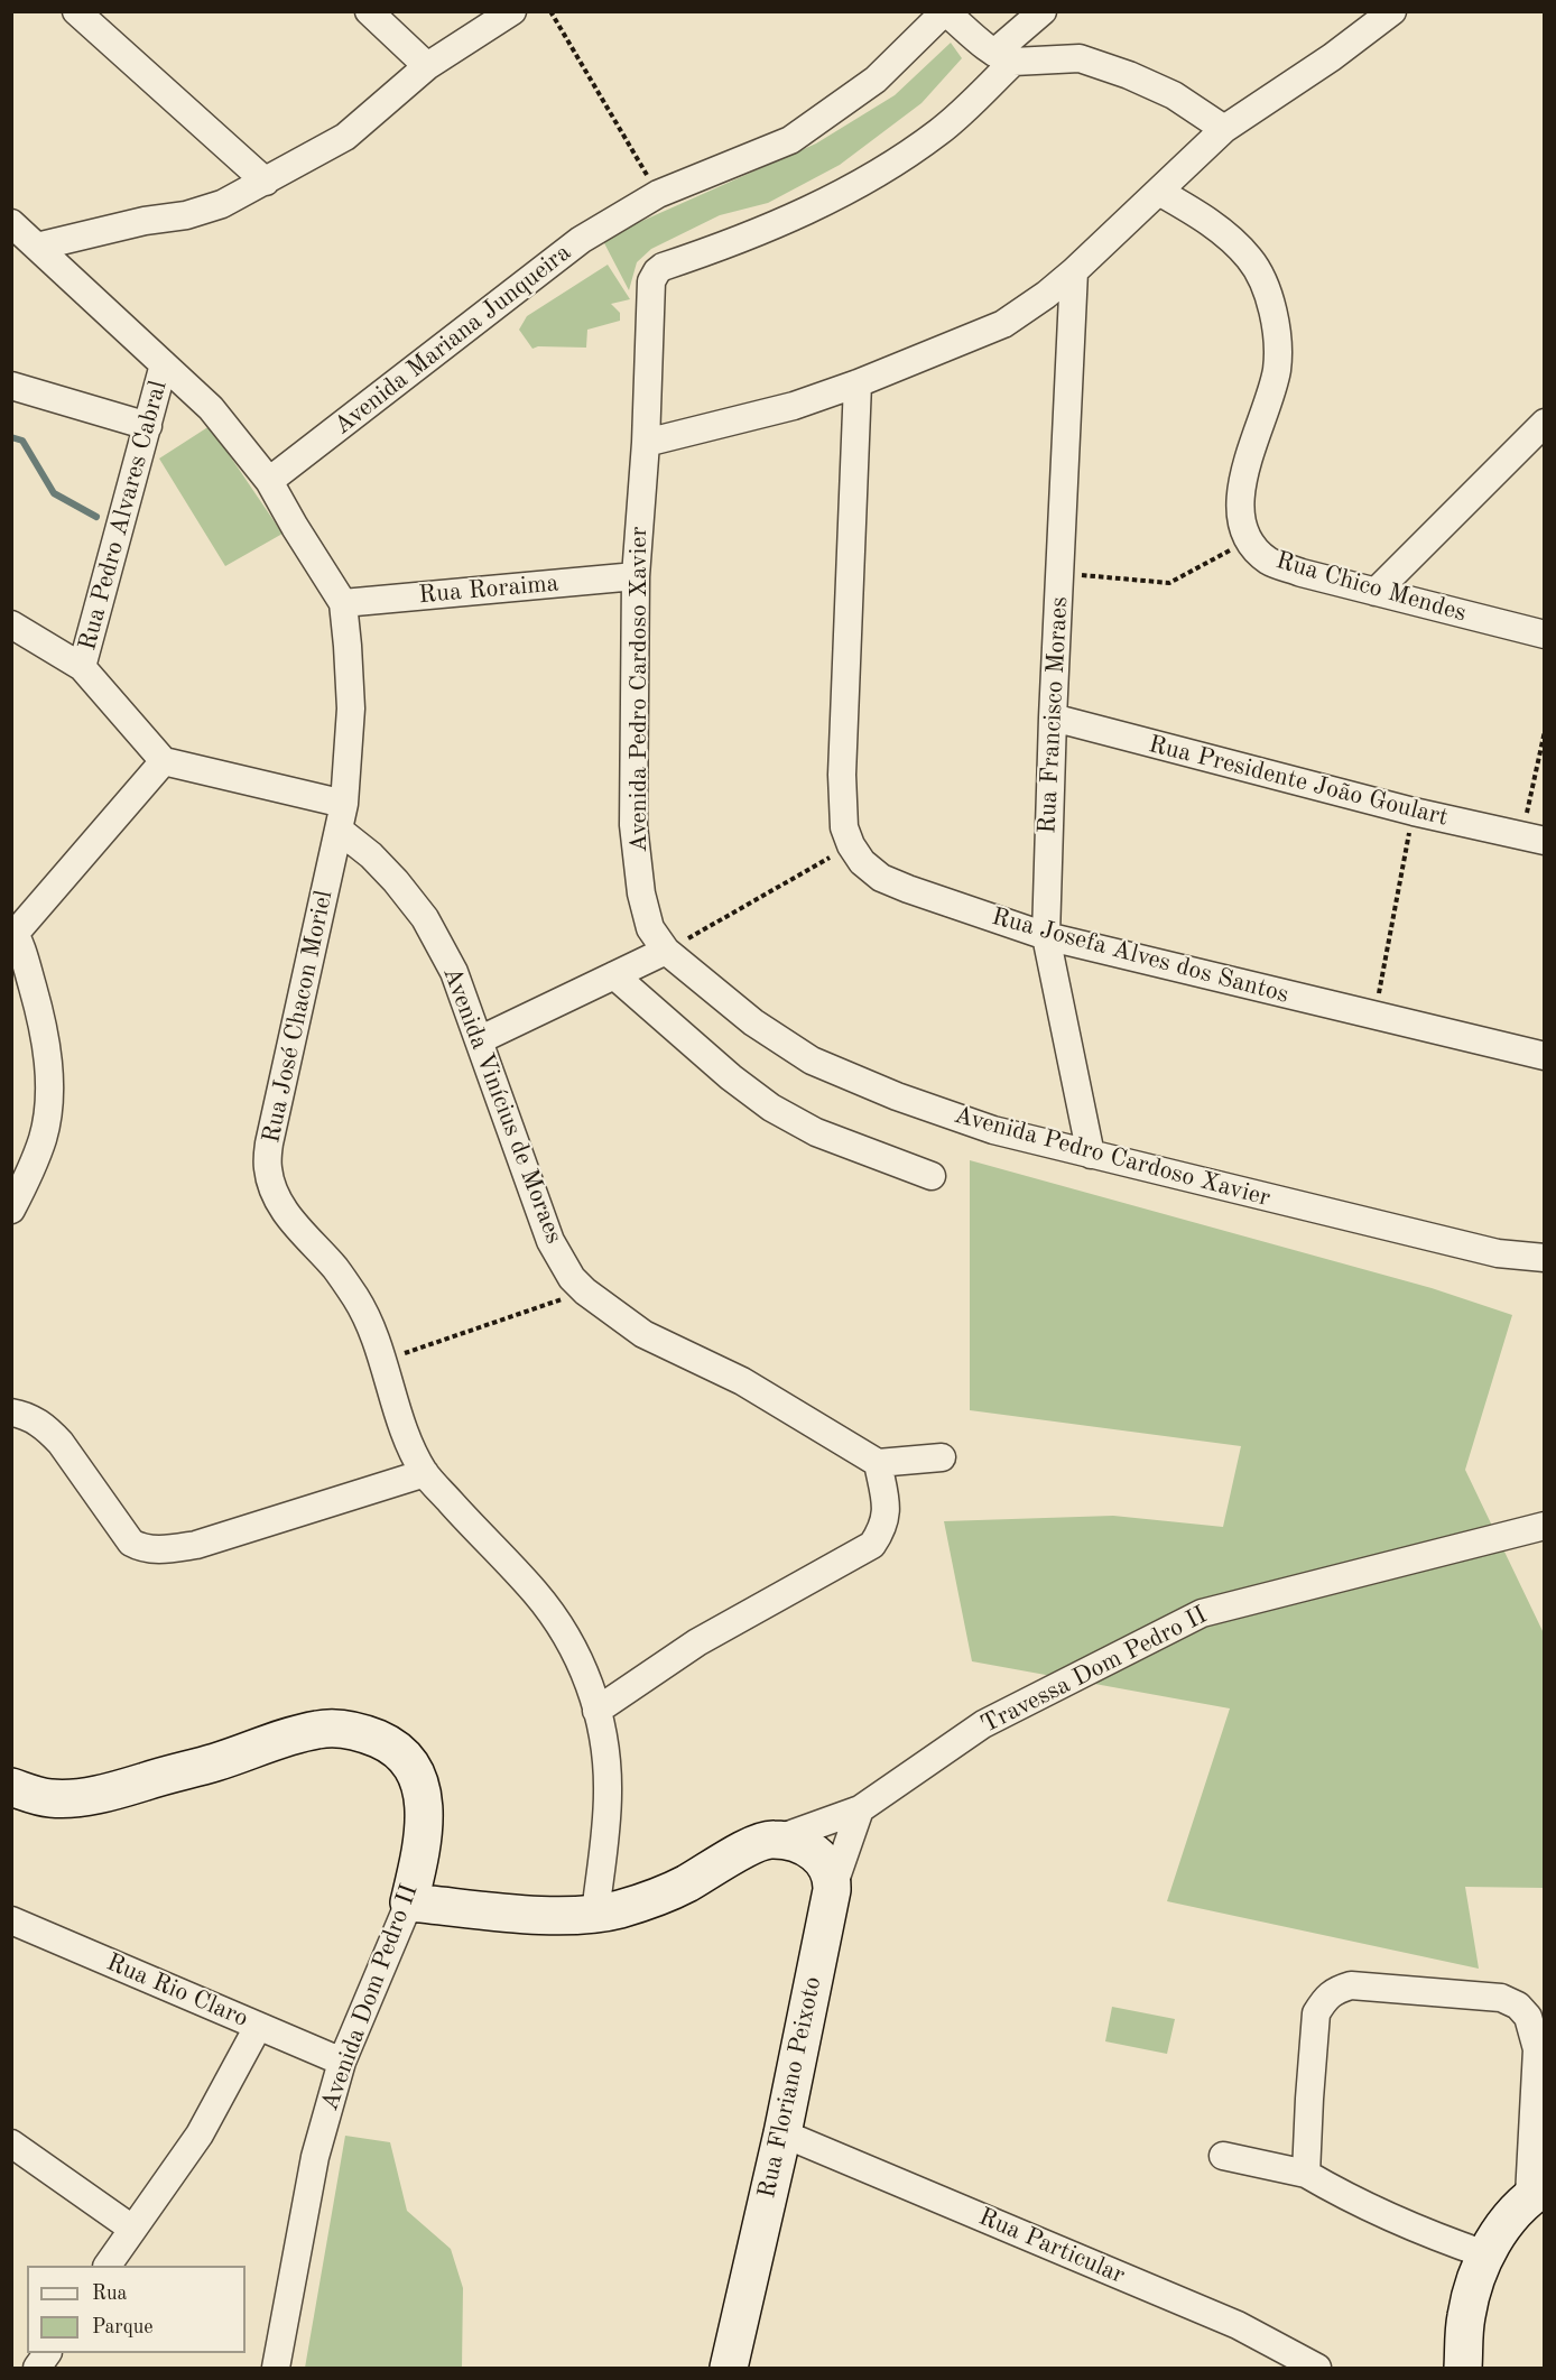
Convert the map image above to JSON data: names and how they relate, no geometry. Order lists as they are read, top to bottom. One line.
{"streets":{"street":["Avenida Mariana Junqueira","Rua Pedro Alvares Cabral","Rua Chico Mendes","Rua Roraima","Avenida Pedro Cardoso Xavier","Rua Francisco Moraes","Rua Presidente João Goulart","Rua Josefa Alves dos Santos","Rua José Chacon Moriel","Avenida Vinícius de Moraes","Travessa Dom Pedro II","Rua Rio Claro","Avenida Dom Pedro II","Rua Floriano Peixoto","Rua Particular"]},"crossings":[["Avenida Mariana Junqueira","Rua José Chacon Moriel"],["Rua Roraima","Avenida Pedro Cardoso Xavier"],["Rua Roraima","Rua José Chacon Moriel"],["Avenida Pedro Cardoso Xavier","Rua Francisco Moraes"],["Rua Francisco Moraes","Rua Presidente João Goulart"],["Rua Francisco Moraes","Rua Josefa Alves dos Santos"],["Rua José Chacon Moriel","Avenida Vinícius de Moraes"],["Rua José Chacon Moriel","Travessa Dom Pedro II"],["Travessa Dom Pedro II","Avenida Dom Pedro II"],["Rua Rio Claro","Avenida Dom Pedro II"],["Rua Floriano Peixoto","Rua Particular"]],"legend":["Rua","Parque"]}
